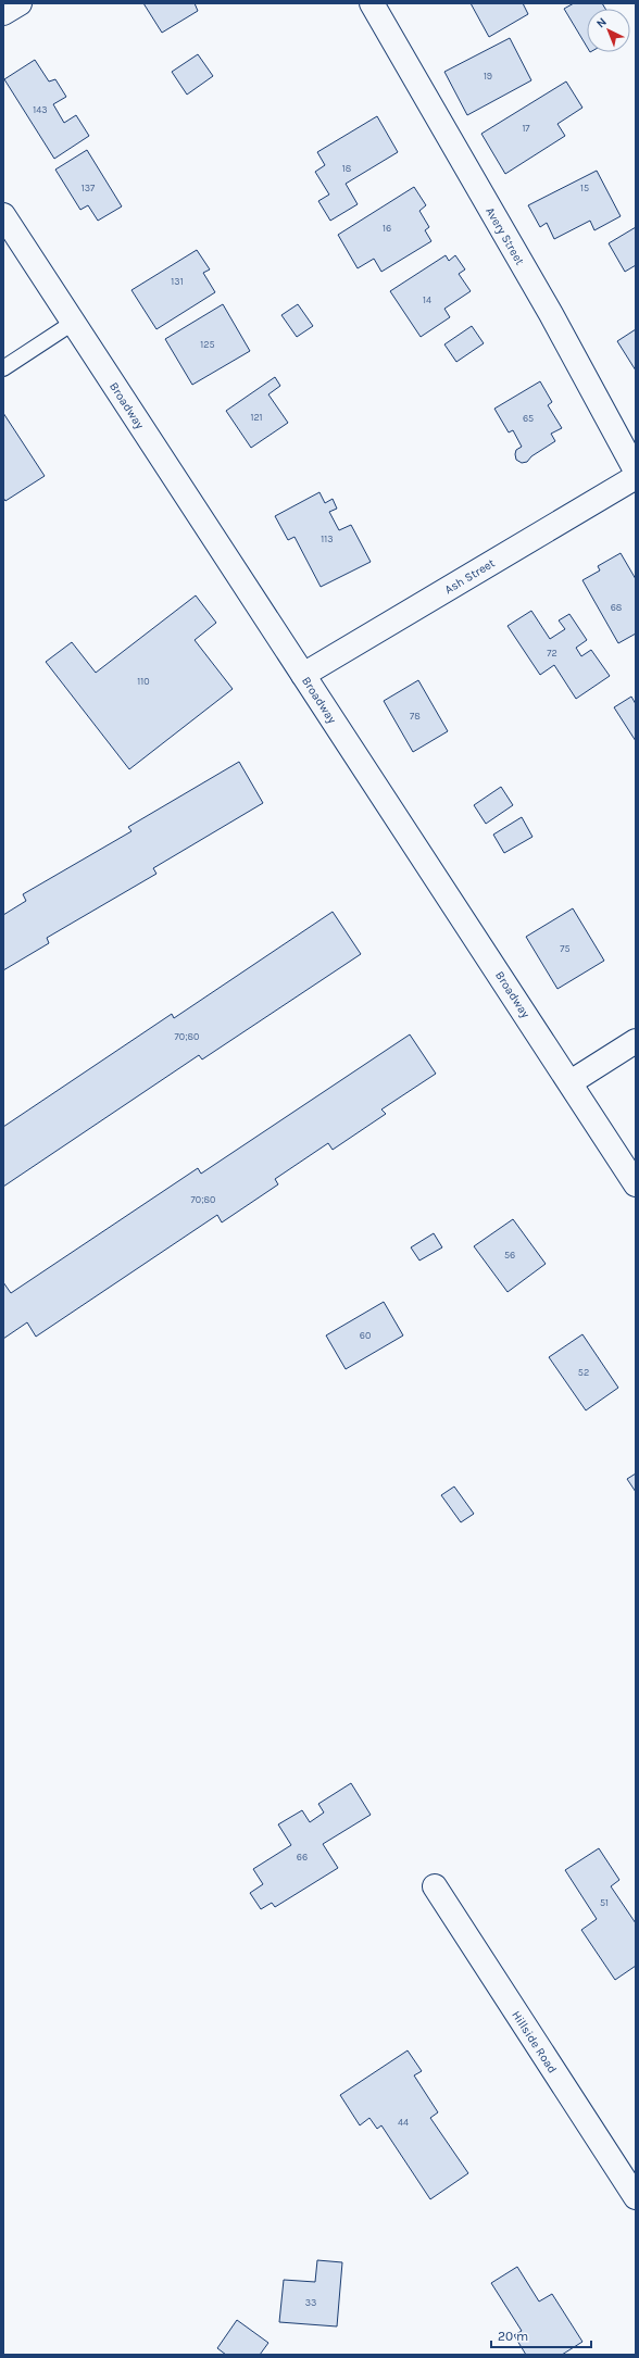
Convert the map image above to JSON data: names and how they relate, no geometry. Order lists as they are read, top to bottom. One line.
{"streets":{"street":["Avery Street","Broadway","Ash Street","Hillside Road"]},"crossings":[["Broadway","Ash Street"]],"house_numbers":["19","143","17","18","137","15","16","131","14","125","121","65","113","68","72","110","78","75","70;80","70;80","56","60","52","66","51","44","33"],"scale_bar":"20 m","north":"top left"}
